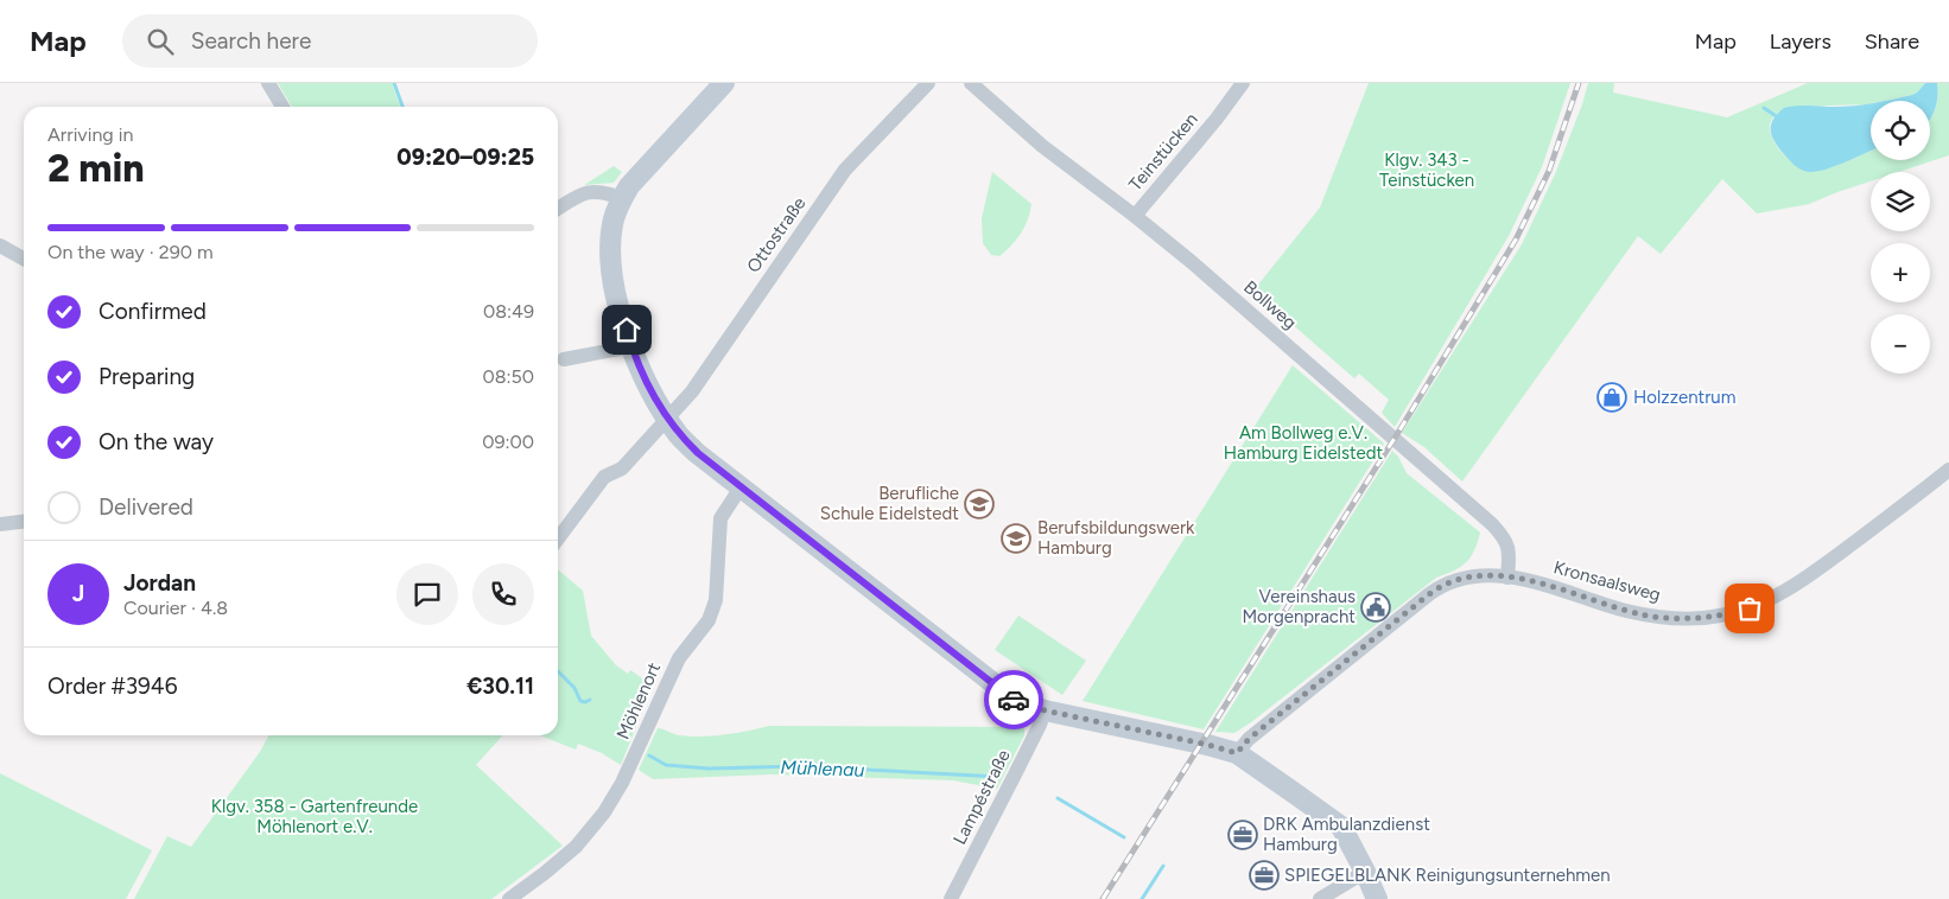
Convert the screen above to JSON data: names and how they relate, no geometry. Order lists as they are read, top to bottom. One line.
{"streets":{"street":["Teinstücken","Ottostraße","Bollweg","Kronsaalsweg","Möhlenort","Lampéstraße"]},"crossings":[["Teinstücken","Bollweg"],["Bollweg","Kronsaalsweg"]],"water":["Mühlenau"],"parks":["Klgv. 343 - Teinstücken","Am Bollweg e.V. Hamburg Eidelstedt","Klgv. 358 - Gartenfreunde Möhlenort e.V."],"places":{"shop":["Holzzentrum"],"school or university":["Berufliche Schule Eidelstedt","Berufsbildungswerk Hamburg"],"public building":["Vereinshaus Morgenpracht"],"office":["DRK Ambulanzdienst Hamburg","SPIEGELBLANK Reinigungsunternehmen"]},"page":{"header":"Map","search":"Search here","nav":["Map","Layers","Share"],"map_buttons":["+","−"],"heading":["2 min","Arriving in","09:20–09:25"],"panel":["Jordan","Courier · 4.8","Order #3946","€30.11"],"bar":"On the way · 290 m","list":[["Confirmed","08:49"],["Preparing","08:50"],["On the way","09:00"],"Delivered"],"round":"J"}}
